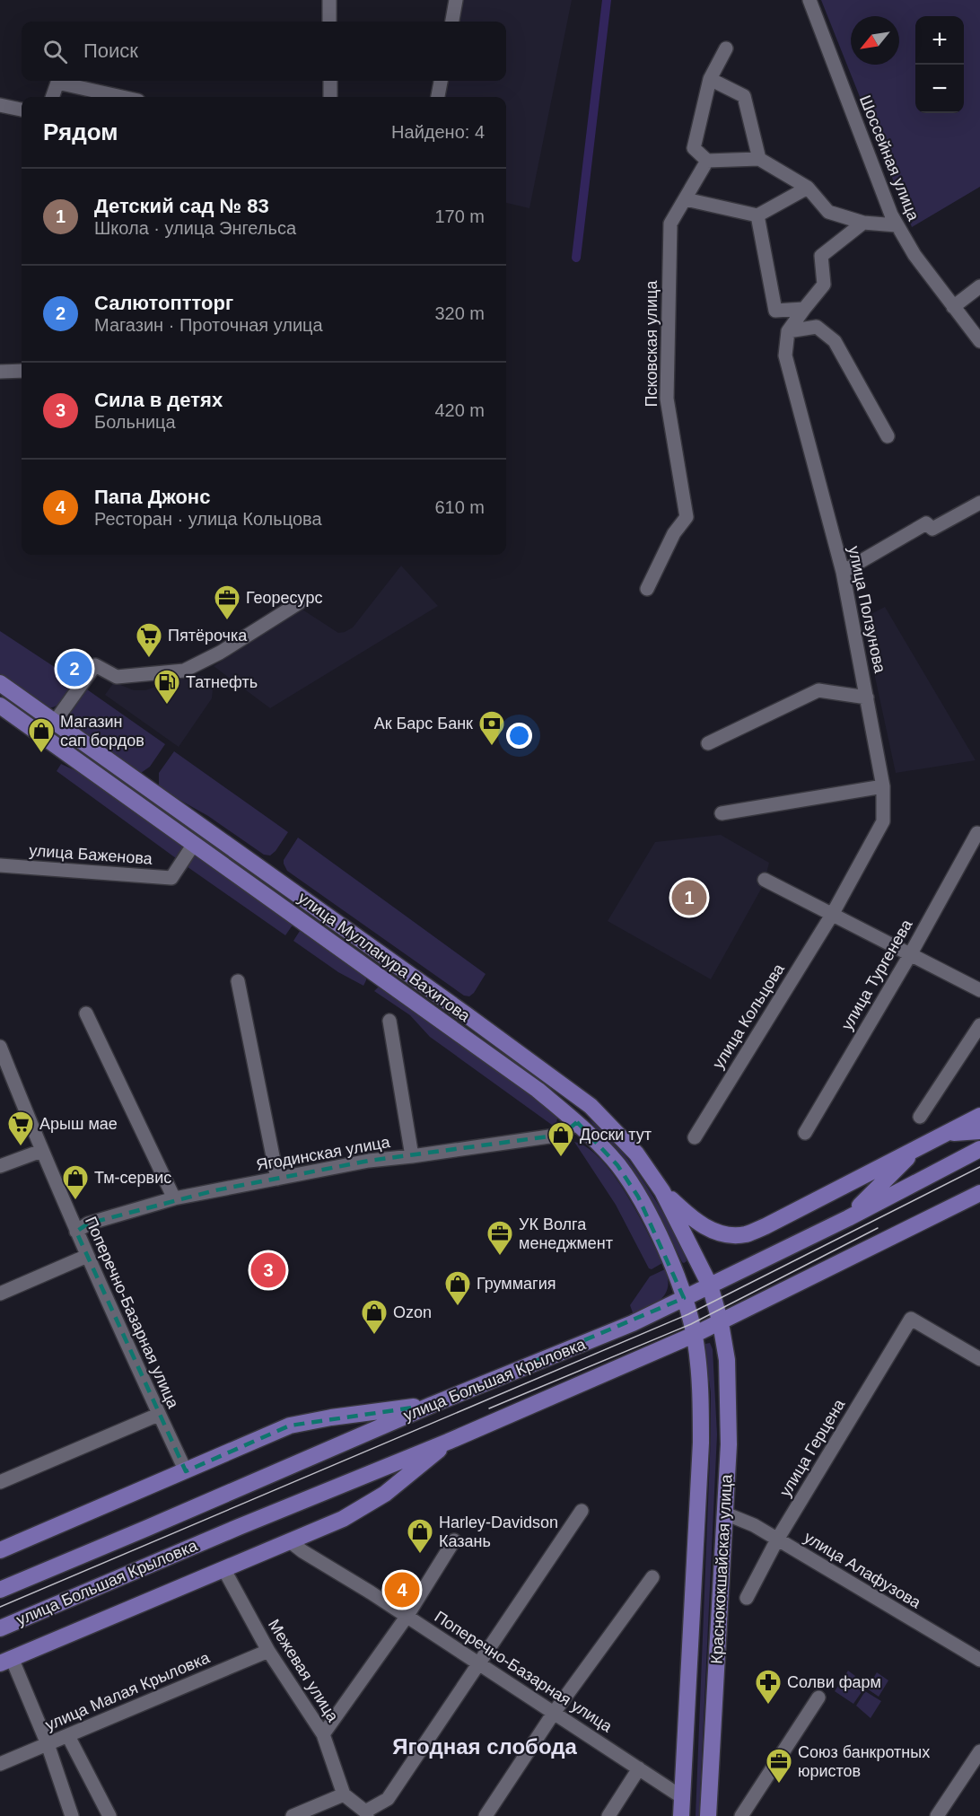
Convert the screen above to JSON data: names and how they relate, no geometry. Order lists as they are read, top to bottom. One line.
{"streets":{"main road":["улица Мулланура Вахитова","улица Большая Крыловка","Краснококшайская улица"],"street":["Шоссейная улица","Псковская улица","улица Ползунова","улица Баженова","улица Тургенева","улица Кольцова","Ягодинская улица","Поперечно-Базарная улица","улица Герцена","улица Алафузова","Межевая улица","улица Малая Крыловка"]},"crossings":[["улица Ползунова","улица Кольцова"],["улица Баженова","улица Мулланура Вахитова"],["улица Мулланура Вахитова","Ягодинская улица"],["улица Мулланура Вахитова","улица Большая Крыловка"],["улица Мулланура Вахитова","Краснококшайская улица"],["Ягодинская улица","Поперечно-Базарная улица"],["Поперечно-Базарная улица","Краснококшайская улица"],["улица Большая Крыловка","Краснококшайская улица"],["улица Герцена","улица Алафузова"],["Краснококшайская улица","улица Алафузова"],["Межевая улица","улица Малая Крыловка"]],"districts":["Ягодная слобода"],"places":{"office":["Георесурс","УК Волга менеджмент","Союз банкротных юристов"],"supermarket":["Пятёрочка","Арыш мае"],"fuel station":["Татнефть"],"bank":["Ак Барс Банк"],"shop":["Магазин сап бордов","Доски тут","Тм-сервис","Груммагия","Ozon","Harley-Davidson Казань"],"pharmacy":["Солви фарм"]},"north":"bottom left","page":{"map_buttons":["+","−"],"search":"Поиск","heading":["Рядом","Найдено: 4"],"list":[{"mark":"1","name":"Детский сад № 83","note":"Школа · улица Энгельса","value":"170 m"},{"mark":"2","name":"Салютоптторг","note":"Магазин · Проточная улица","value":"320 m"},{"mark":"3","name":"Сила в детях","note":"Больница","value":"420 m"},{"mark":"4","name":"Папа Джонс","note":"Ресторан · улица Кольцова","value":"610 m"}],"pins":["2","1","3","4"]}}
